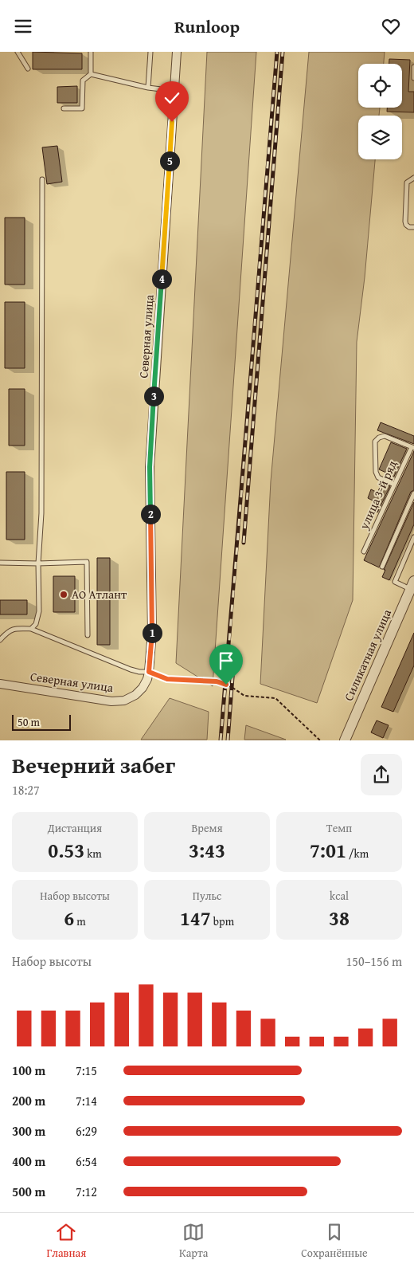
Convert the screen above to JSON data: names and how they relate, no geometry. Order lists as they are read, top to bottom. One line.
{"streets":{"street":["Северная улица","Силикатная улица"],"lane":["улица 3-й ряд"]},"places":["АО Атлант"],"scale_bar":"50 m","page":{"header":"Runloop","pins":["5","4","3","2","1"],"scale":"50 m","heading":["Вечерний забег","18:27"],"stats":[["Дистанция","0.53 km"],["Время","3:43"],["Темп","7:01 /km"],["Набор высоты","6 m"],["Пульс","147 bpm"],["kcal","38"]],"chart":["Набор высоты","150–156 m"],"list":[{"name":"100 m","note":"7:15"},{"name":"200 m","note":"7:14"},{"name":"300 m","note":"6:29"},{"name":"400 m","note":"6:54"},{"name":"500 m","note":"7:12"}],"tabs":["Главная","Карта","Сохранённые"]}}
